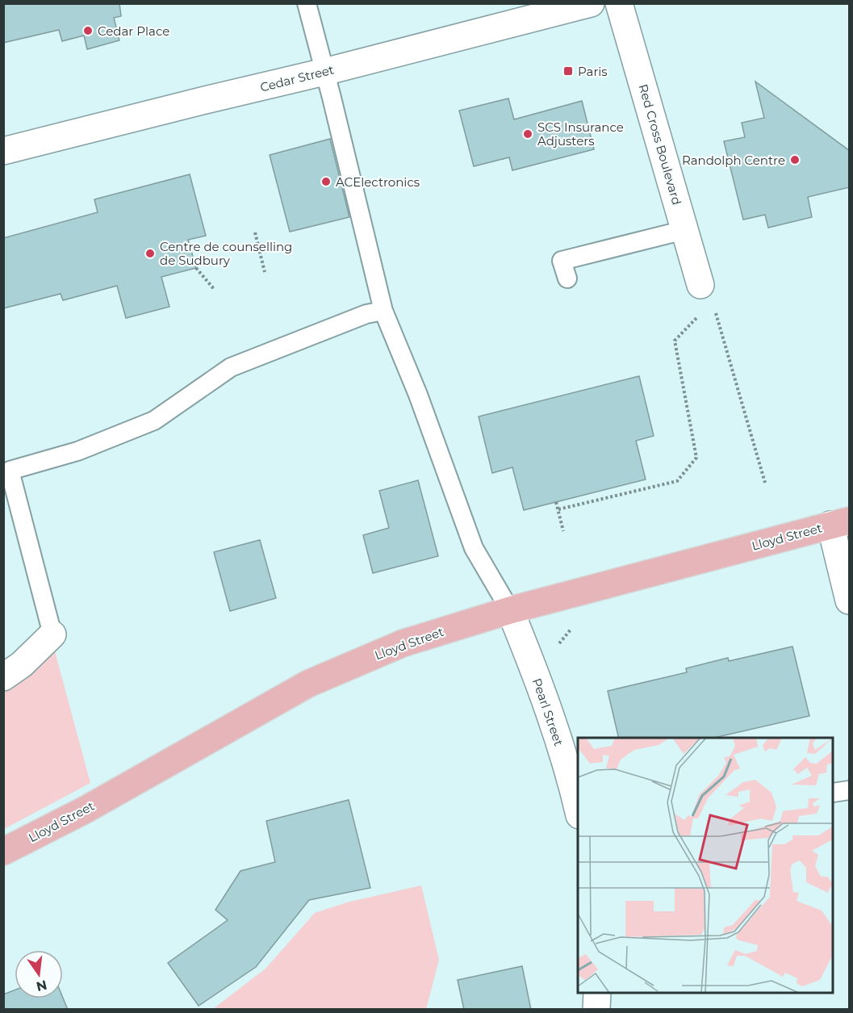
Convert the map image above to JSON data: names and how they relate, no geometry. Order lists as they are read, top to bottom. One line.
{"streets":{"main road":["Lloyd Street"],"street":["Cedar Street","Red Cross Boulevard","Pearl Street"]},"crossings":[["Lloyd Street","Pearl Street"]],"places":{"other":["Cedar Place","SCS Insurance Adjusters","Randolph Centre","ACElectronics","Centre de counselling de Sudbury"],"transit":["Paris"]},"north":"bottom"}
